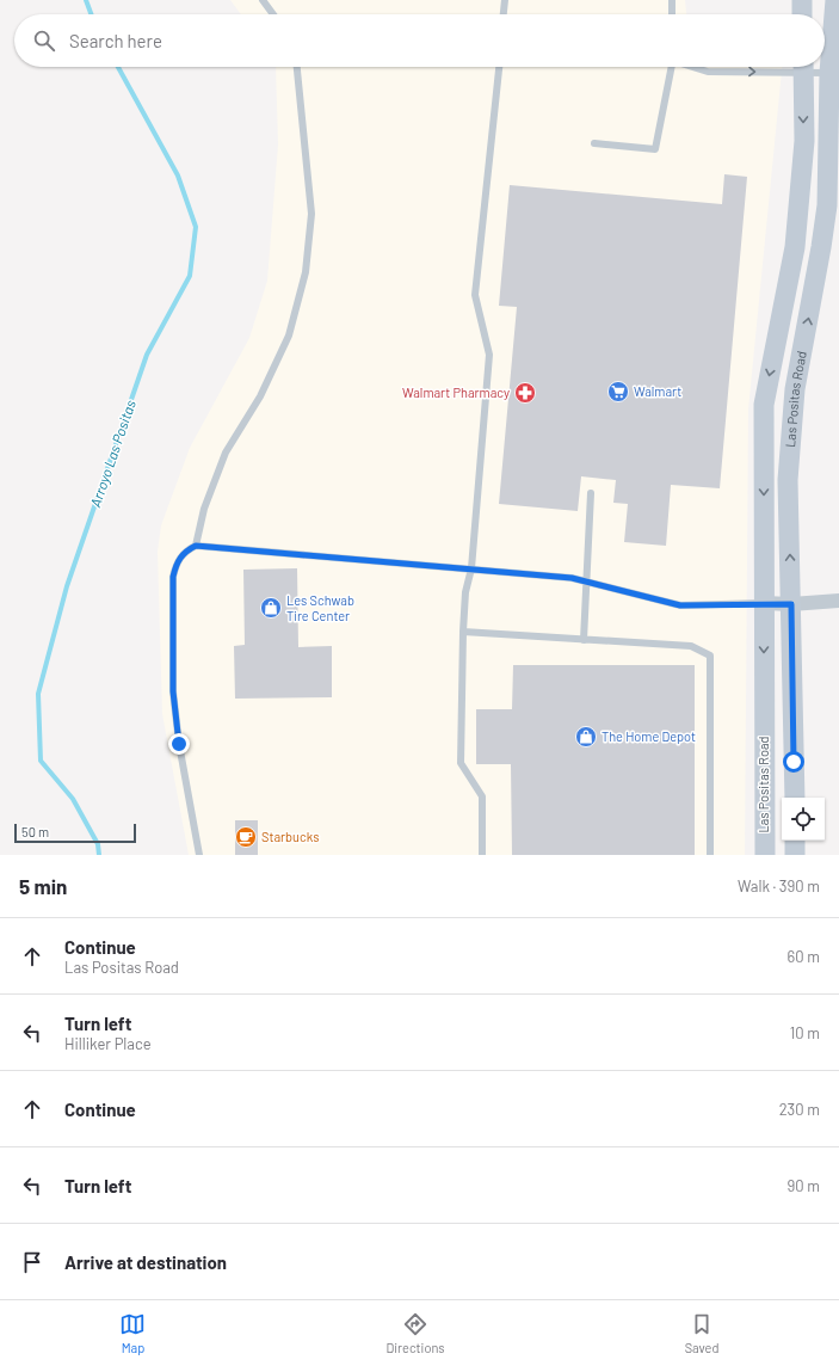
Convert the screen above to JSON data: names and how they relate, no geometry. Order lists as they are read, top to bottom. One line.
{"streets":{"main road":["Las Positas Road"]},"water":["Arroyo Las Positas"],"places":{"supermarket":["Walmart"],"pharmacy":["Walmart Pharmacy"],"shop":["Les Schwab Tire Center","The Home Depot"],"cafe":["Starbucks"]},"scale_bar":"50 m","page":{"search":"Search here","scale":"50 m","heading":["5 min","Walk · 390 m"],"list":[["Continue","Las Positas Road","60 m"],["Turn left","Hilliker Place","10 m"],["Continue","230 m"],["Turn left","90 m"],"Arrive at destination"],"nav":["Map","Directions","Saved"]}}
